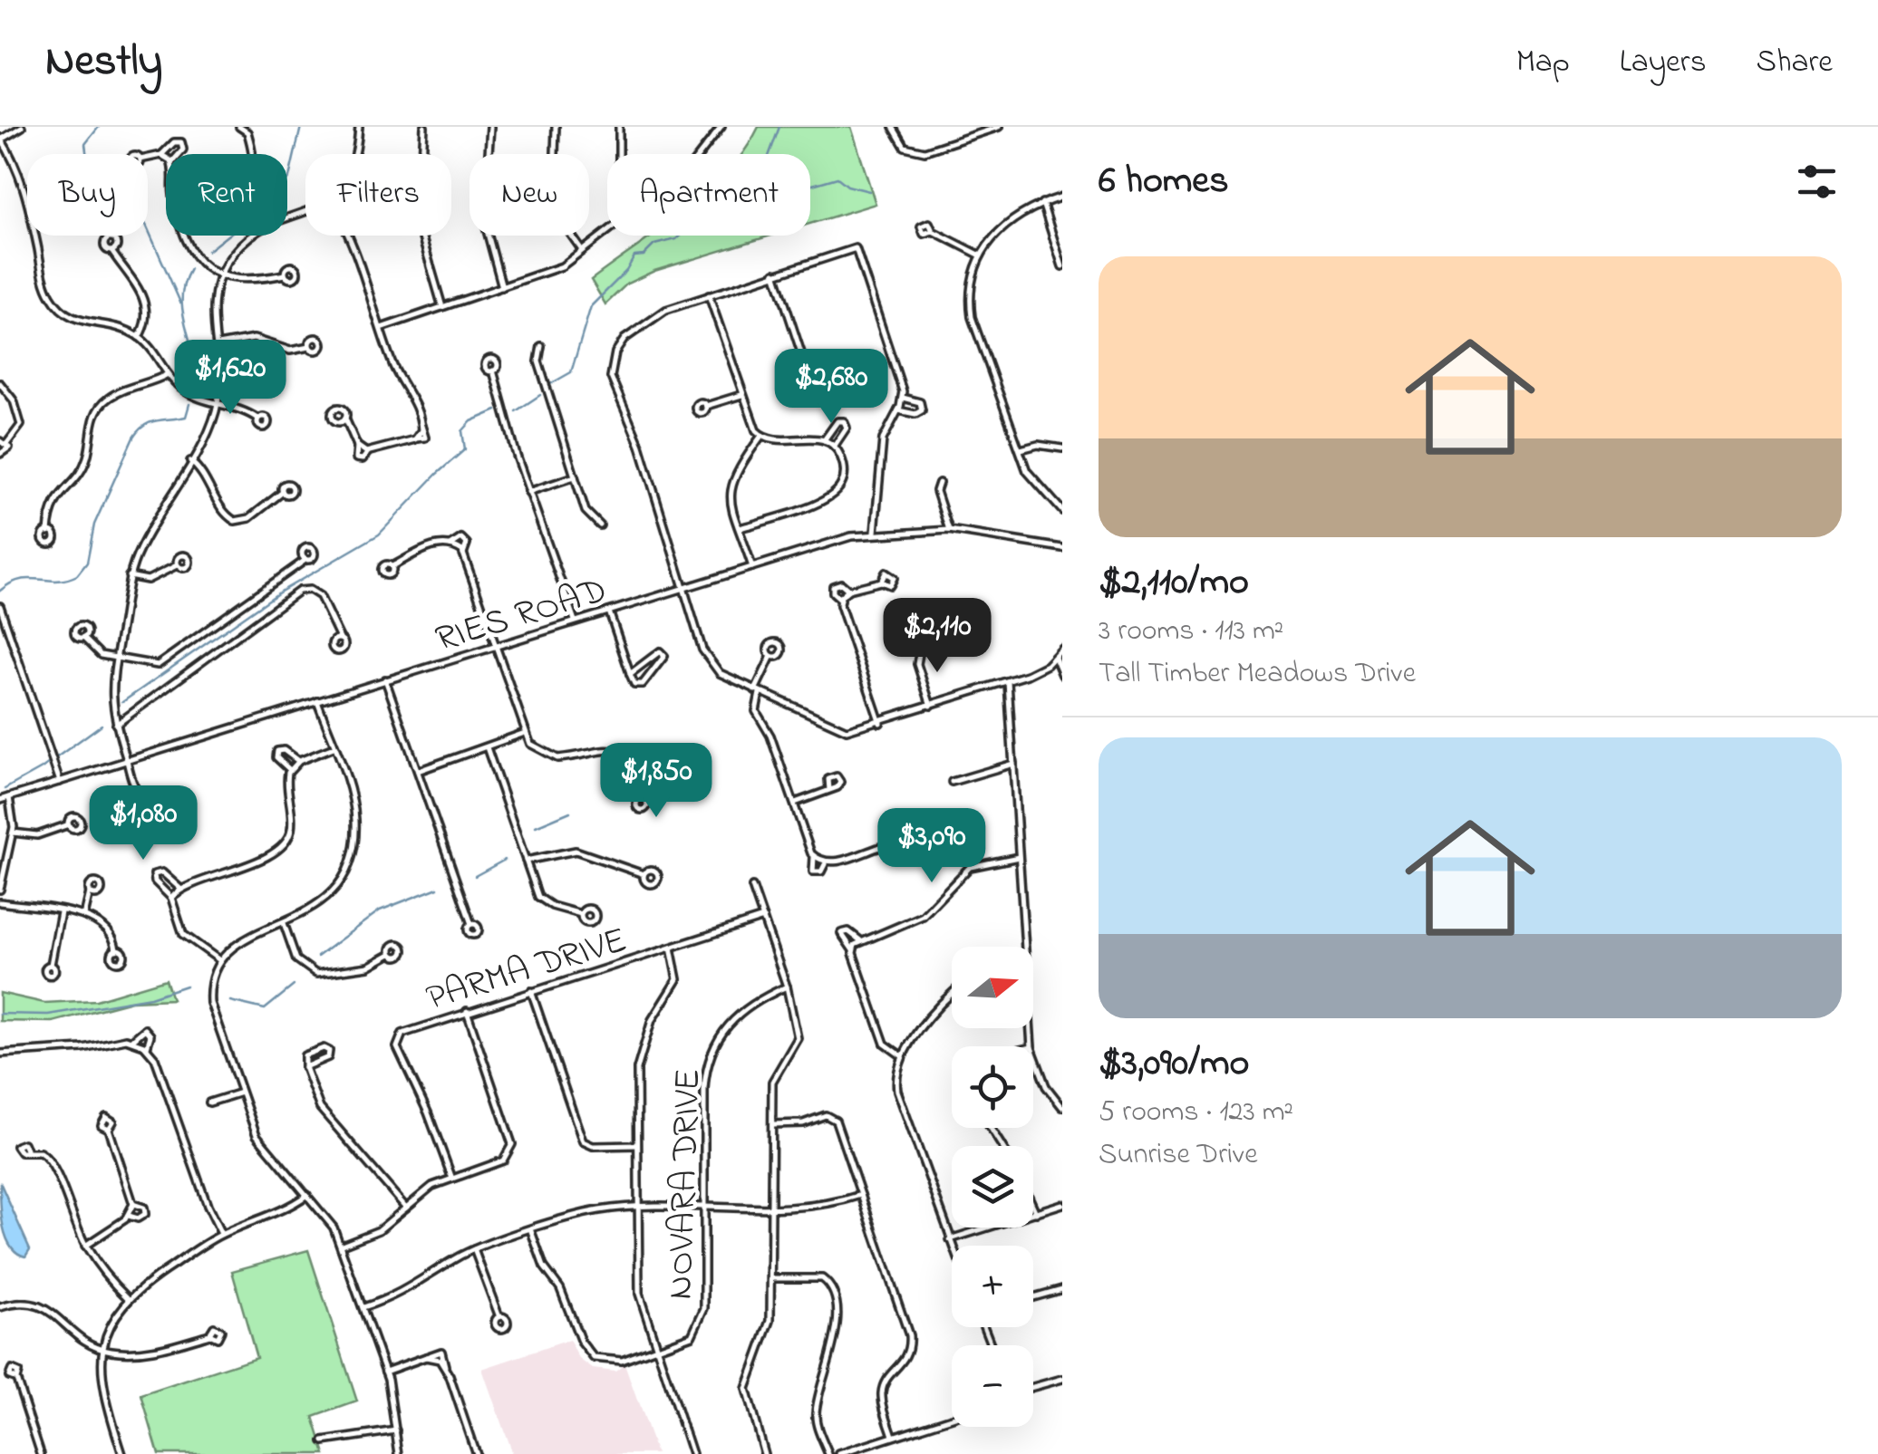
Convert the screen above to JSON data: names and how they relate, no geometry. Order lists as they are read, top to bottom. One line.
{"streets":{"street":["RIES ROAD","PARMA DRIVE","NOVARA DRIVE"]},"north":"right","page":{"header":"Nestly","nav":["Map","Layers","Share"],"heading":"6 homes","chip":["Buy","Rent","Filters","New","Apartment"],"list":[{"name":"$2,110/mo","note":"3 rooms · 113 m² · Tall Timber Meadows Drive"},{"name":"$3,090/mo","note":"5 rooms · 123 m² · Sunrise Drive"}],"price":["$1,620","$2,680","$2,110","$1,850","$1,080","$3,090"],"map_buttons":["+","−"]}}
